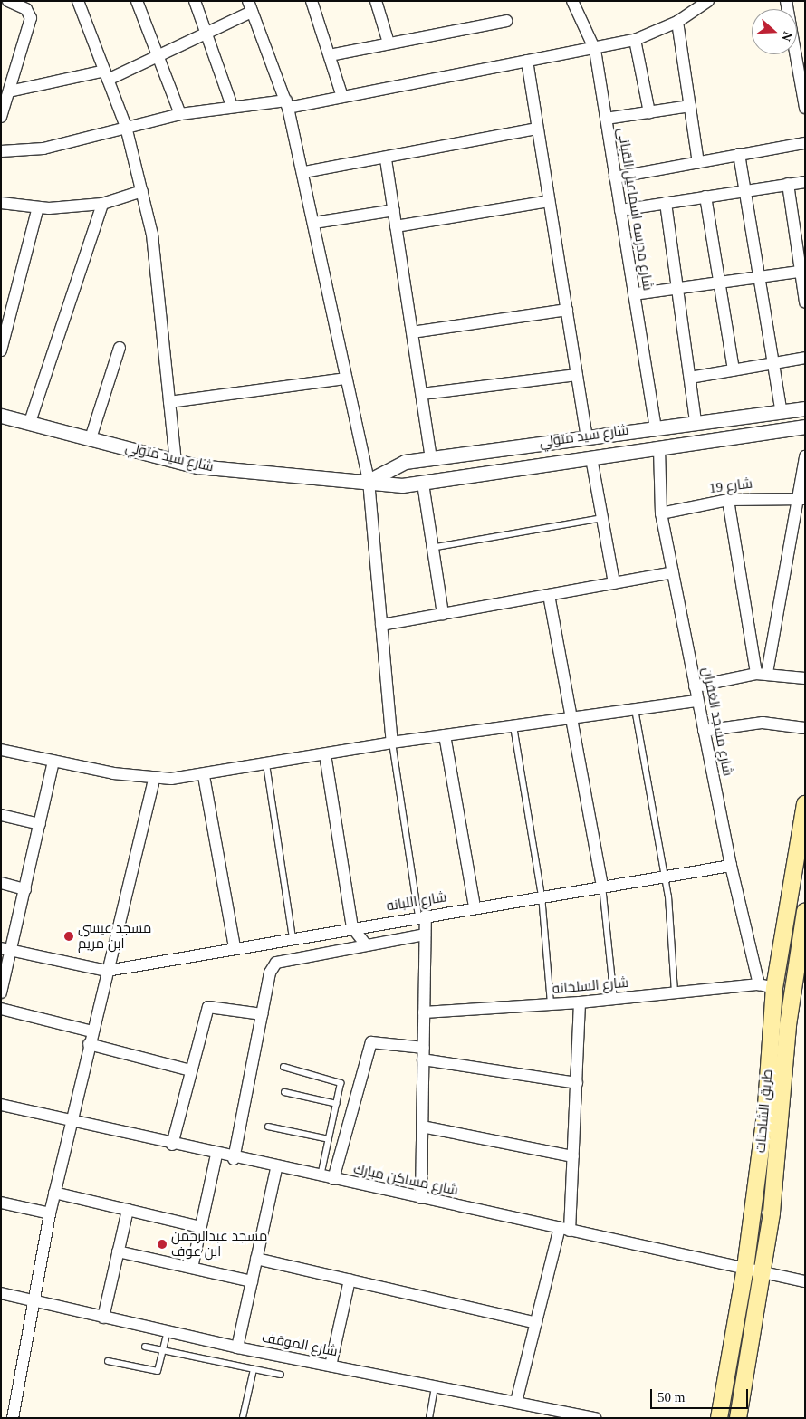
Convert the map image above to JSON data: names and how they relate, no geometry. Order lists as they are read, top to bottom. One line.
{"streets":{"main road":["طريق الشاحنات"],"street":["شارع مدرسه اسماعيل القبانى","شارع سيد متولي","شارع 19","شارع مسجد الغفران","شارع اللبانه","شارع السلخانه","شارع مساكن مبارك","شارع الموقف"]},"crossings":[["شارع مدرسه اسماعيل القبانى","شارع سيد متولي"],["شارع سيد متولي","شارع مسجد الغفران"],["شارع 19","شارع مسجد الغفران"],["شارع مسجد الغفران","شارع اللبانه"],["شارع مسجد الغفران","شارع السلخانه"],["شارع مسجد الغفران","طريق الشاحنات"],["شارع السلخانه","طريق الشاحنات"],["طريق الشاحنات","شارع مساكن مبارك"]],"places":["مسجد عيسى ابن مريم","مسجد عبدالرحمن ابن عوف"],"scale_bar":"50 m","north":"right"}
